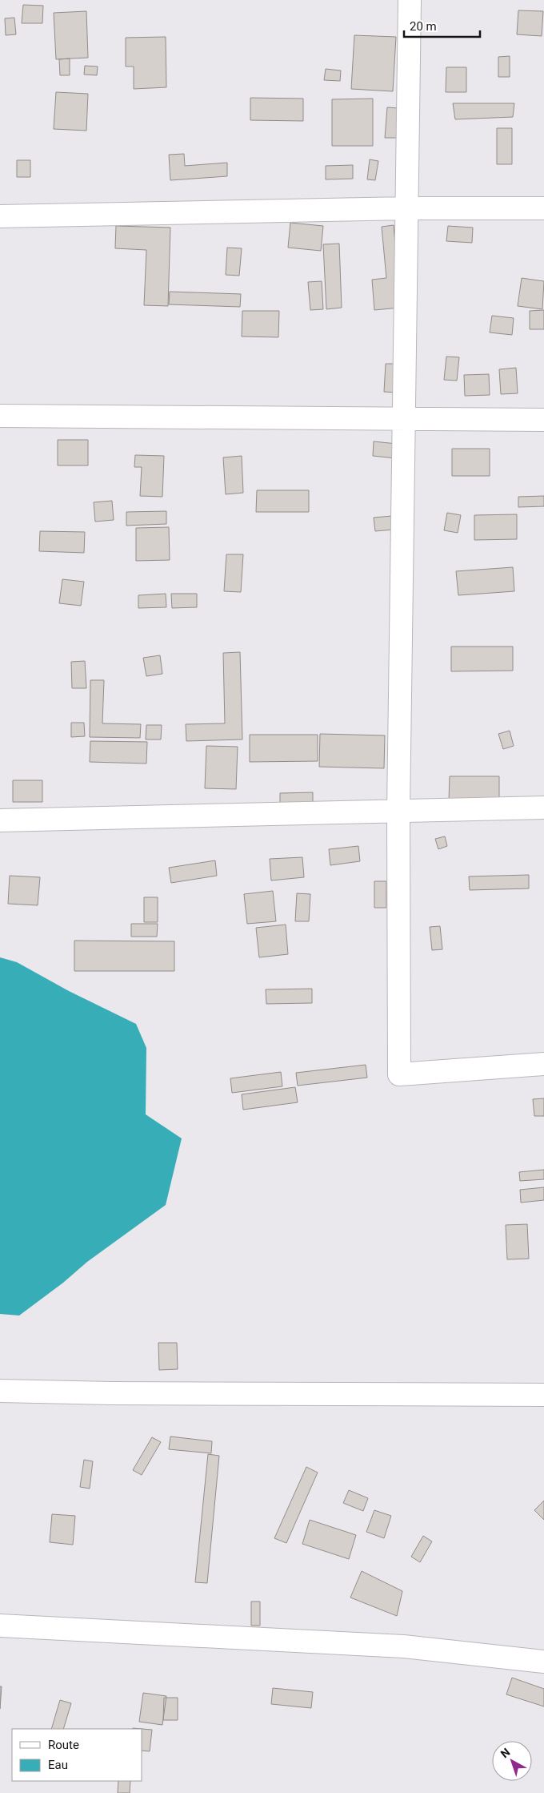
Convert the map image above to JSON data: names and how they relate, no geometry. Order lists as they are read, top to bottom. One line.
{"legend":["Route","Eau"],"scale_bar":"20 m","north":"top left"}
